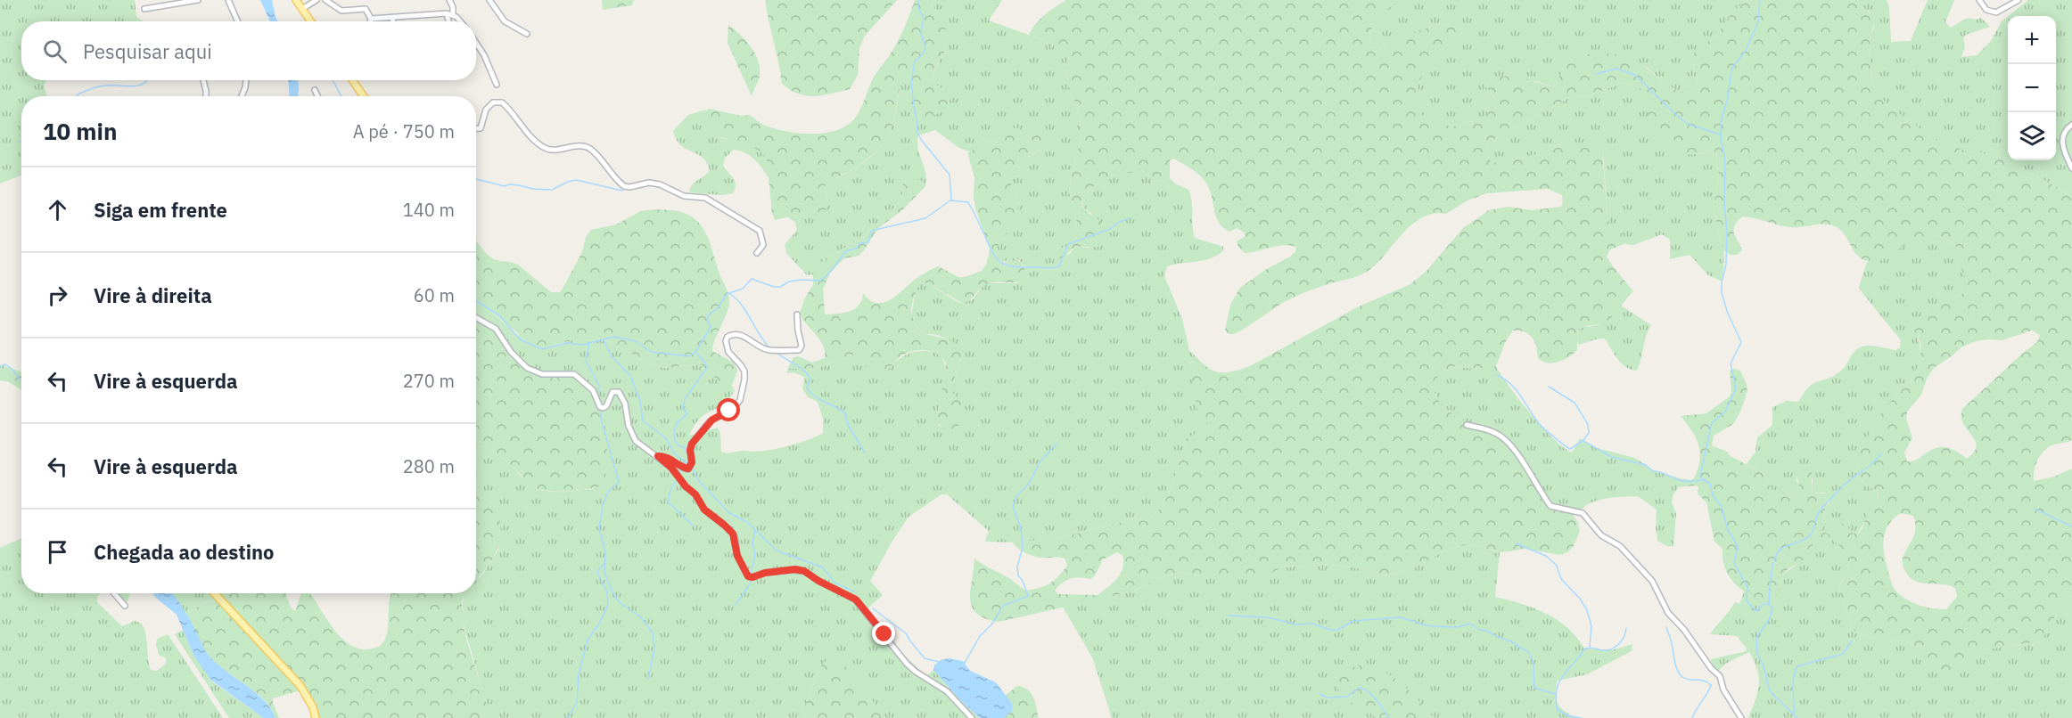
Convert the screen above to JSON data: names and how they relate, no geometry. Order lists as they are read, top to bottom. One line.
{"page":{"map_buttons":["+","−"],"search":"Pesquisar aqui","heading":["10 min","A pé · 750 m"],"list":[["Siga em frente","140 m"],["Vire à direita","60 m"],["Vire à esquerda","270 m"],["Vire à esquerda","280 m"],"Chegada ao destino"]}}
